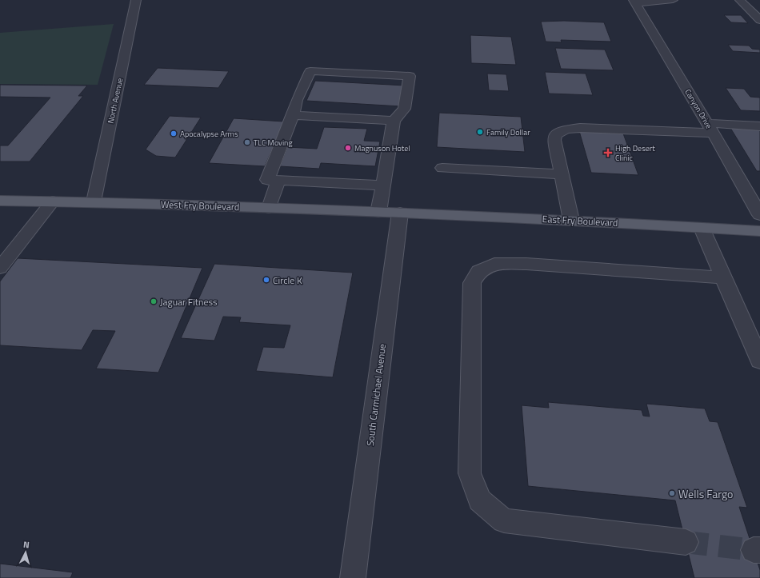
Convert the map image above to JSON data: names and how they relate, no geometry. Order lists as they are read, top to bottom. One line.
{"streets":{"main road":["West Fry Boulevard","East Fry Boulevard"],"street":["North Avenue","Canyon Drive","South Carmichael Avenue"]},"crossings":[["North Avenue","West Fry Boulevard"],["West Fry Boulevard","East Fry Boulevard"],["West Fry Boulevard","South Carmichael Avenue"],["East Fry Boulevard","South Carmichael Avenue"]],"places":{"other":["Family Dollar","Apocalypse Arms","TLC Moving","Magnuson Hotel","Circle K","Jaguar Fitness","Wells Fargo"],"health":["High Desert Clinic"]},"north":"top"}
